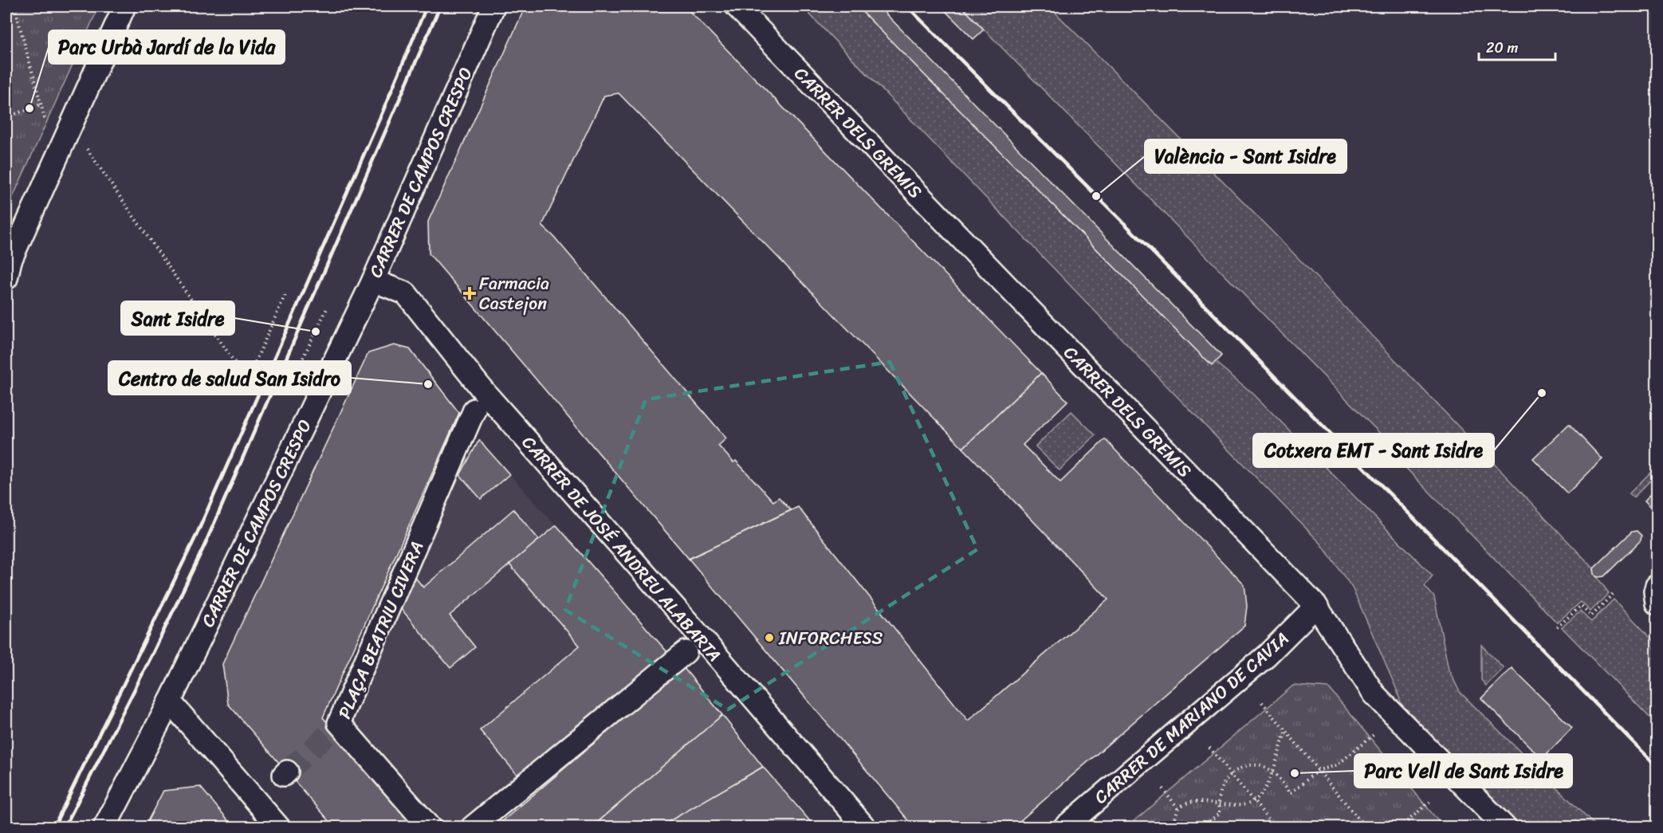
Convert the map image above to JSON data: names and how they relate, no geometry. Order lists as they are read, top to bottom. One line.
{"streets":{"street":["CARRER DELS GREMIS","CARRER DE CAMPOS CRESPO","CARRER DE JOSÉ ANDREU ALABARTA","PLAÇA BEATRIU CIVERA","CARRER DE MARIANO DE CAVIA"]},"crossings":[["CARRER DELS GREMIS","CARRER DE MARIANO DE CAVIA"],["CARRER DE CAMPOS CRESPO","CARRER DE JOSÉ ANDREU ALABARTA"]],"places":{"other":["Parc Urbà Jardí de la Vida","València - Sant Isidre","Sant Isidre","Centro de salud San Isidro","Cotxera EMT - Sant Isidre","INFORCHESS","Parc Vell de Sant Isidre"],"health":["Farmacia Castejon"]},"scale_bar":"20 m"}
